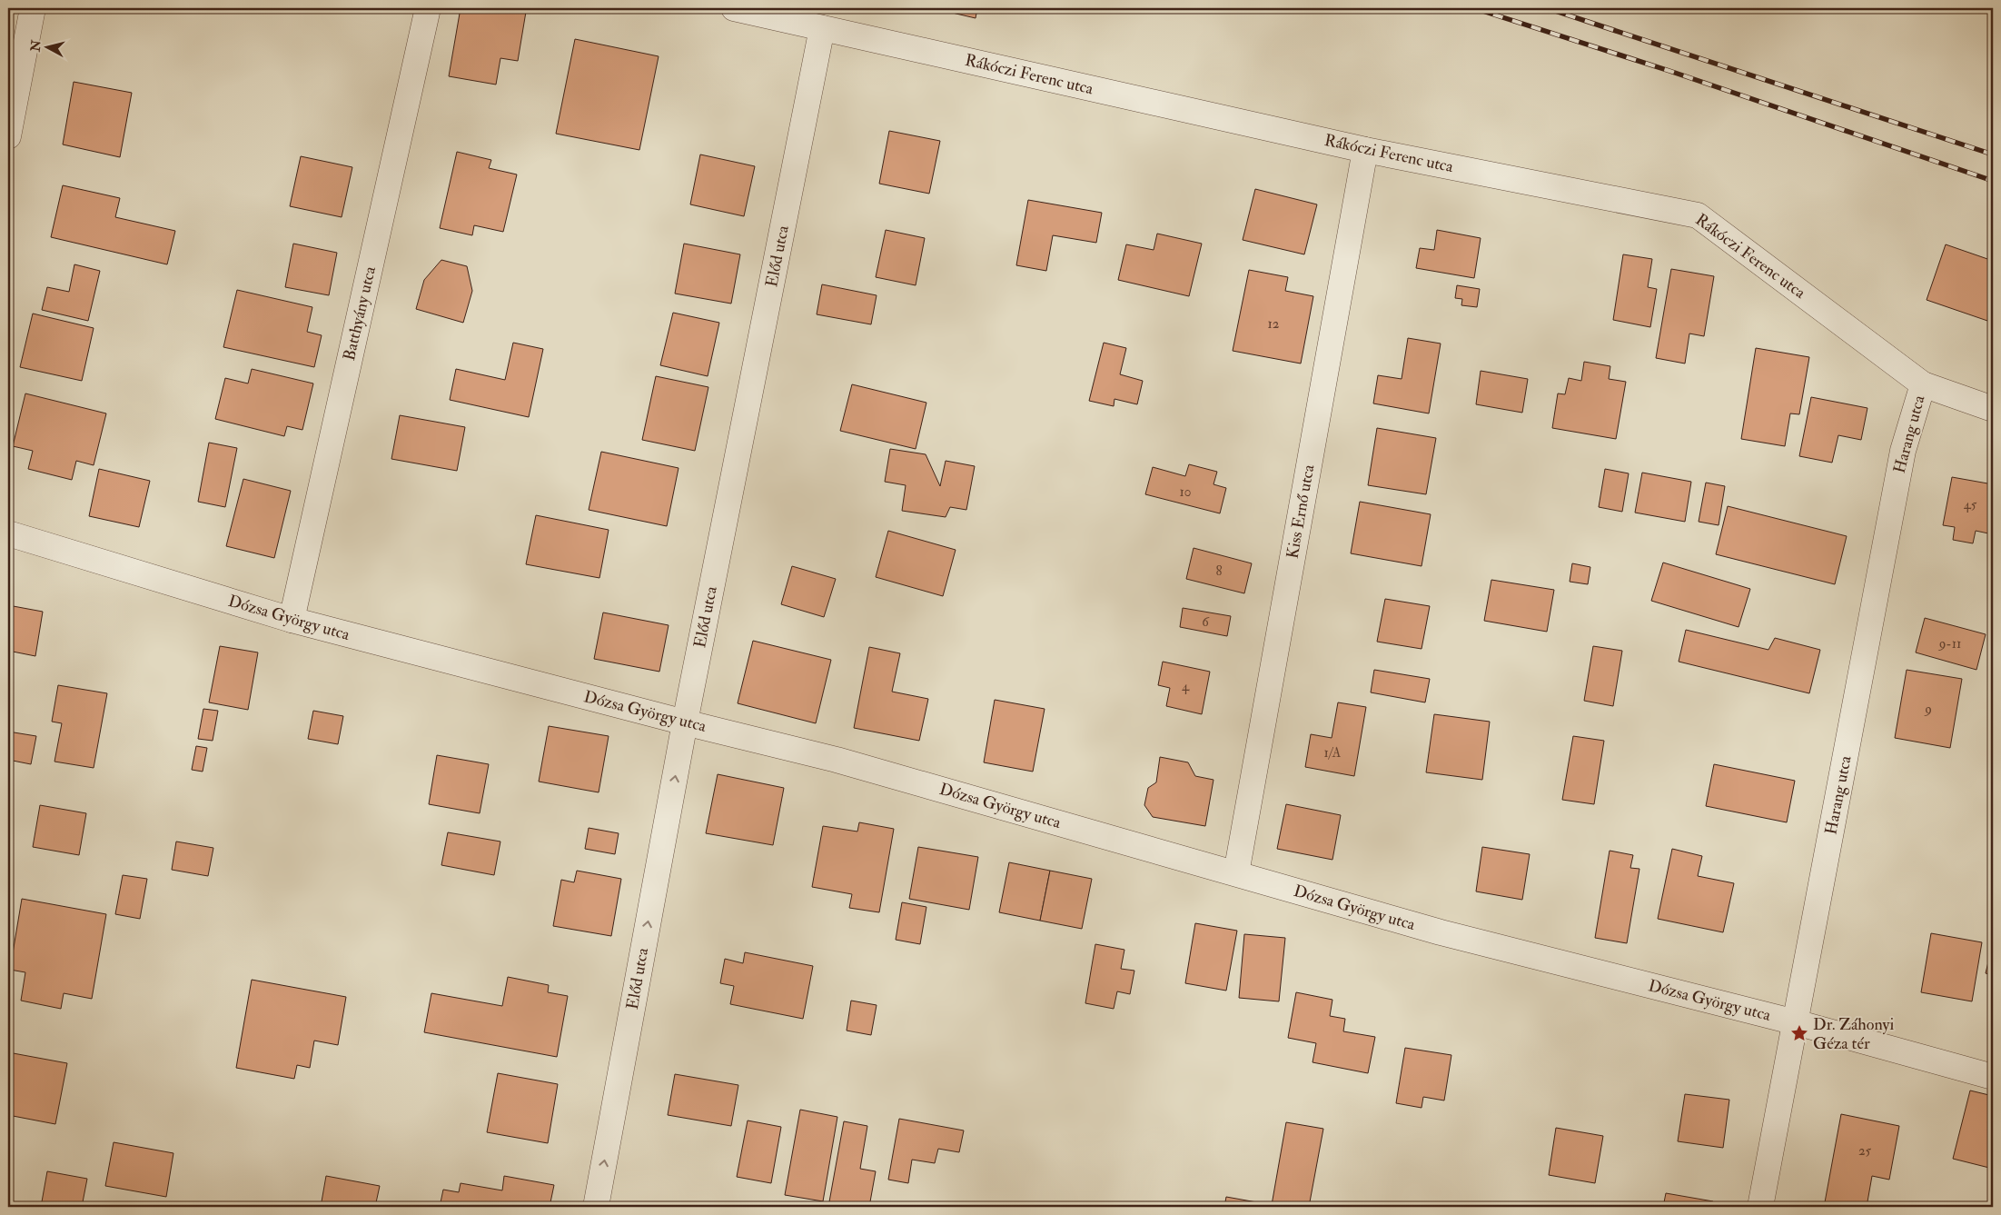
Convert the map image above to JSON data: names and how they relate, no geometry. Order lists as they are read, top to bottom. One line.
{"streets":{"street":["Rákóczi Ferenc utca","Előd utca","Batthyány utca","Harang utca","Kiss Ernő utca","Dózsa György utca"]},"crossings":[["Rákóczi Ferenc utca","Előd utca"],["Rákóczi Ferenc utca","Harang utca"],["Rákóczi Ferenc utca","Kiss Ernő utca"],["Előd utca","Dózsa György utca"],["Batthyány utca","Dózsa György utca"],["Harang utca","Dózsa György utca"],["Kiss Ernő utca","Dózsa György utca"]],"one_way":["Előd utca"],"places":{"place":["Dr. Záhonyi Géza tér"]},"house_numbers":["12","10","45","8","6","9-11","4","9","1/A","25"],"north":"left"}
